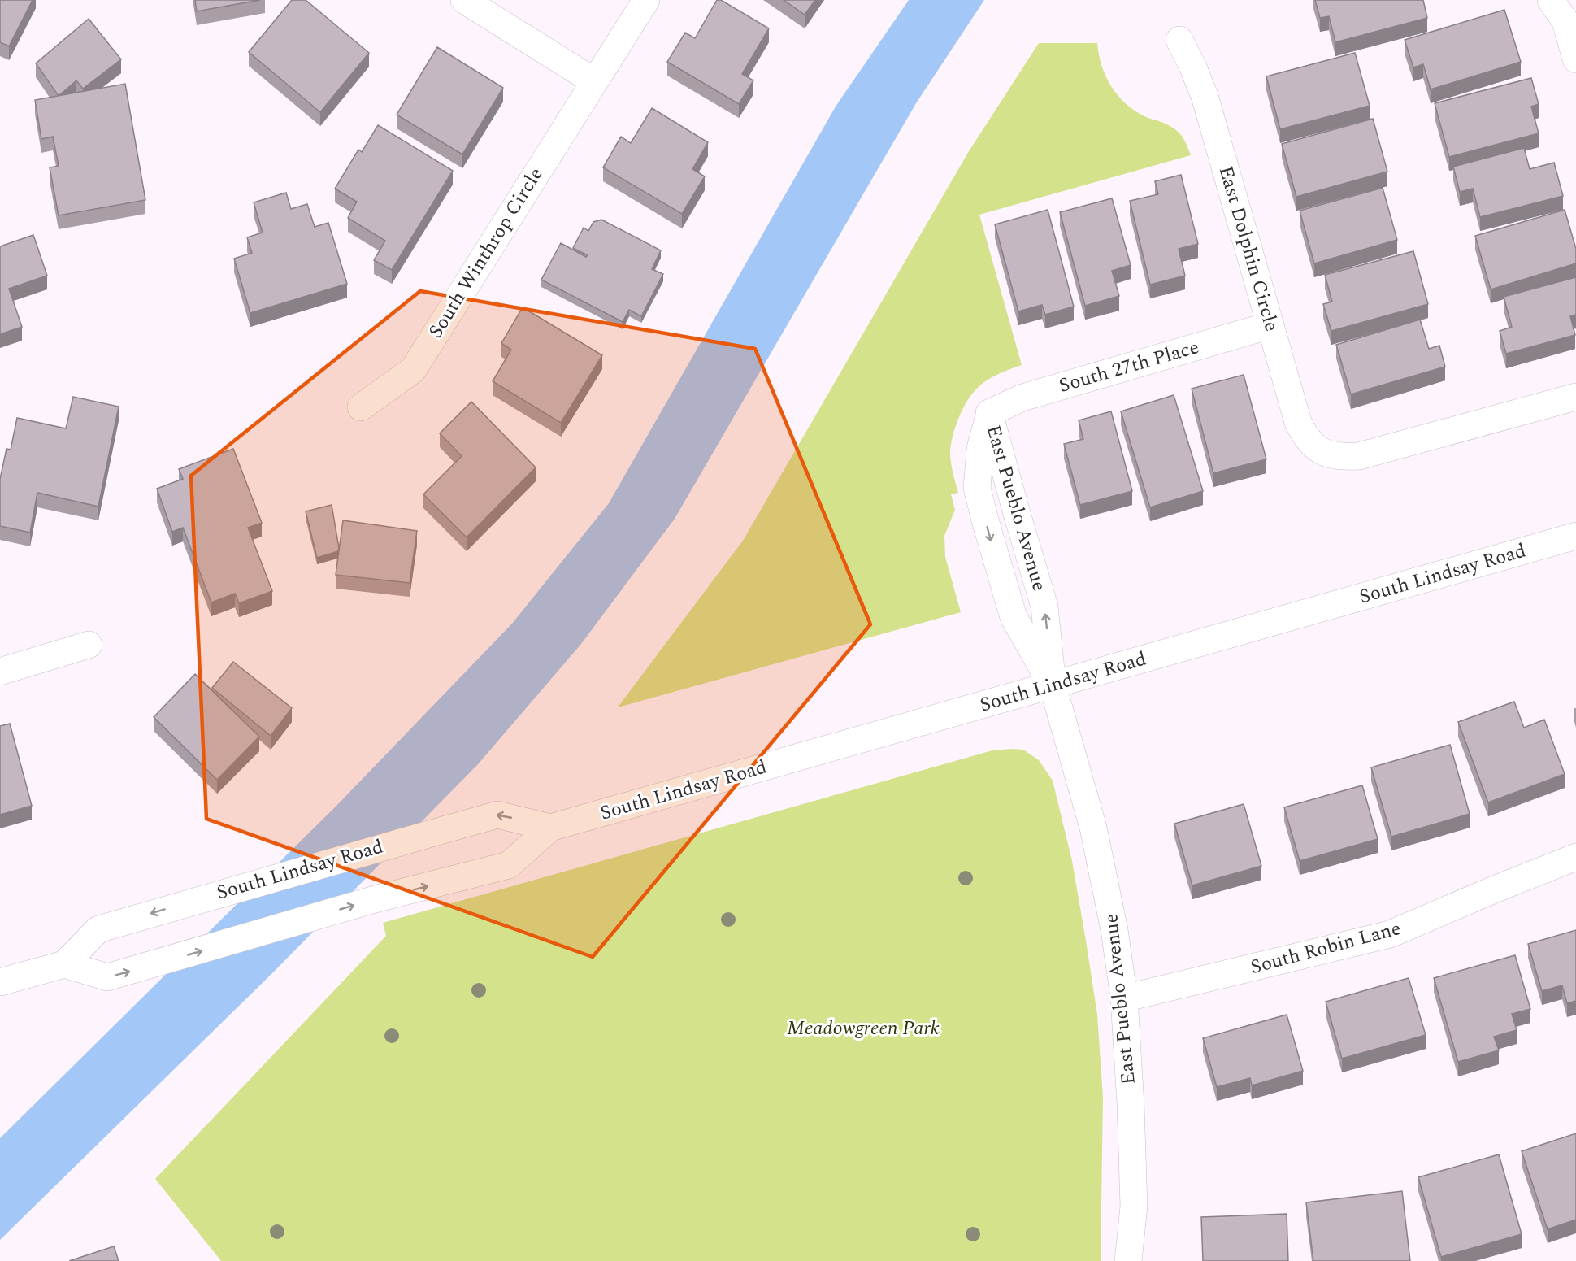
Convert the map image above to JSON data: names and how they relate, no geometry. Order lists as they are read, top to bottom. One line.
{"streets":{"street":["East Dolphin Circle","South Winthrop Circle","South 27th Place","East Pueblo Avenue","South Lindsay Road","South Robin Lane"]},"crossings":[["East Dolphin Circle","South 27th Place"],["South 27th Place","East Pueblo Avenue"],["East Pueblo Avenue","South Lindsay Road"],["East Pueblo Avenue","South Robin Lane"]],"parks":["Meadowgreen Park"]}
